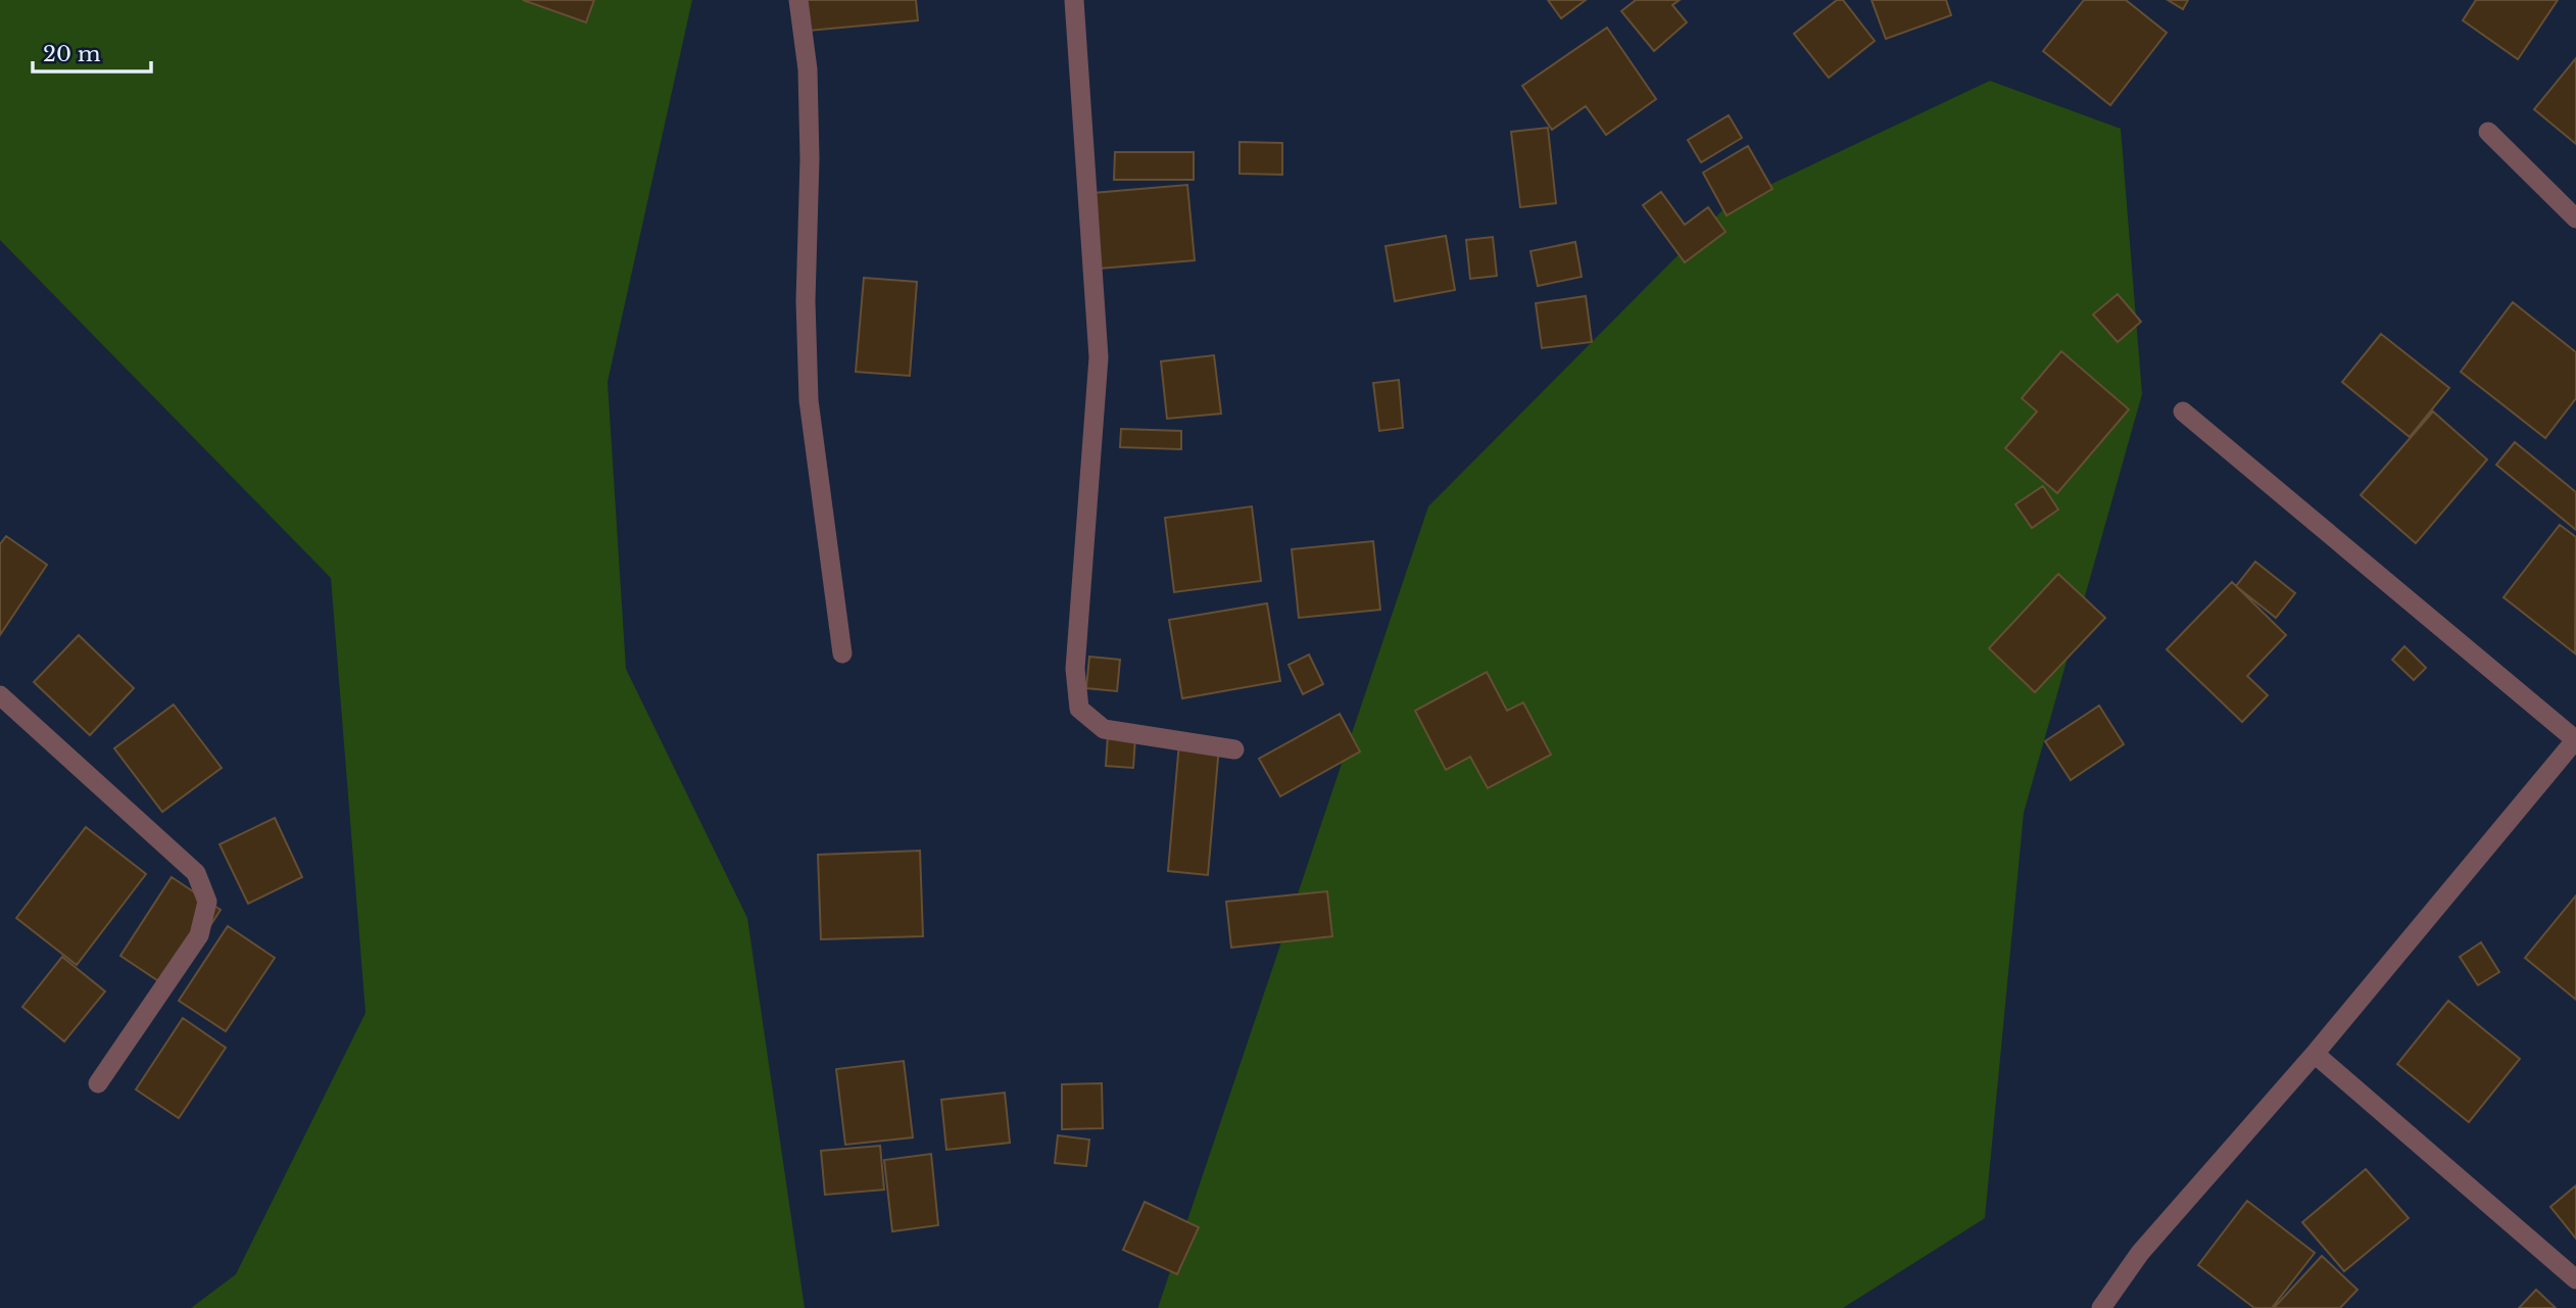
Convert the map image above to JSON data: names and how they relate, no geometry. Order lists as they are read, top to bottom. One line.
{"scale_bar":"20 m"}
